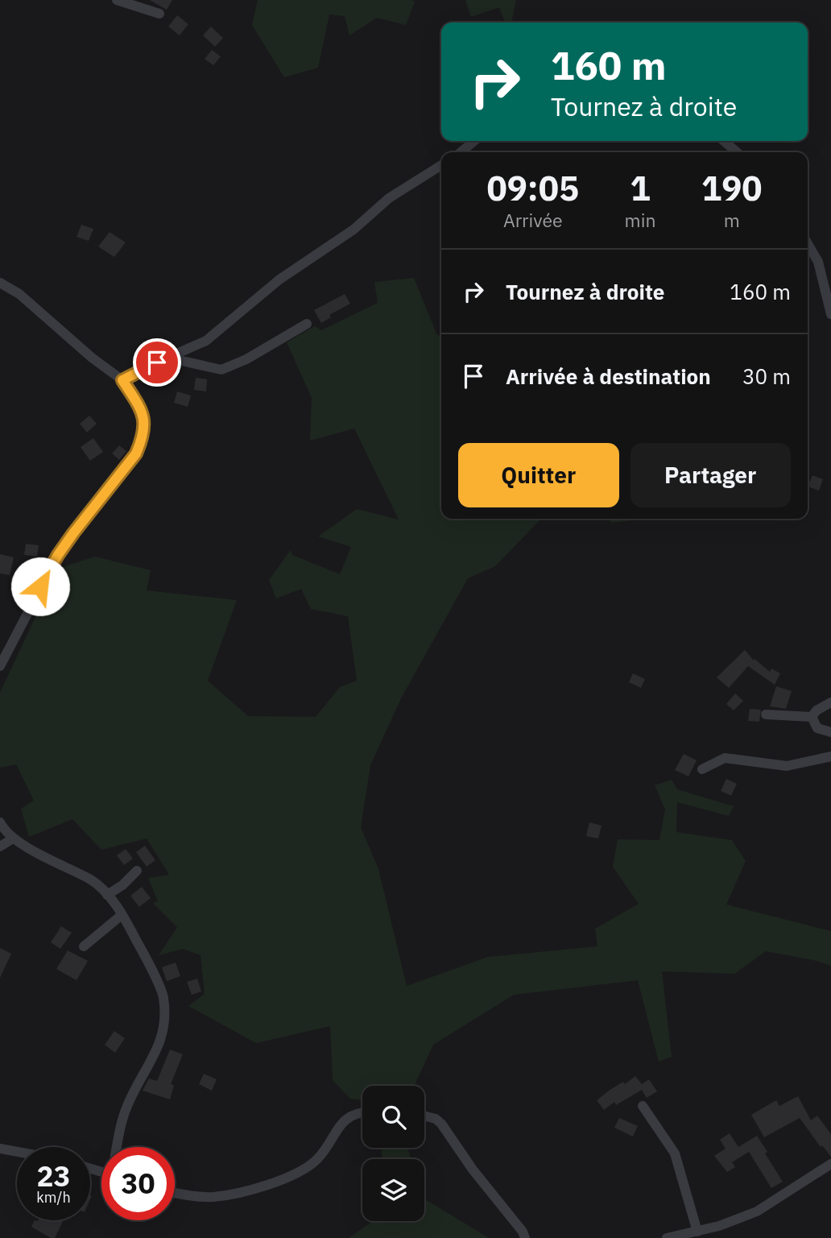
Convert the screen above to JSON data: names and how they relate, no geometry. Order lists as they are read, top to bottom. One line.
{"page":{"turn":["160 m","Tournez à droite"],"eta":["09:05","Arrivée","1","min","190","m"],"list":[{"name":"Tournez à droite","value":"160 m"},{"name":"Arrivée à destination","value":"30 m"}],"buttons":["Quitter","Partager"],"speed":"23 km/h","limit":"30"}}
